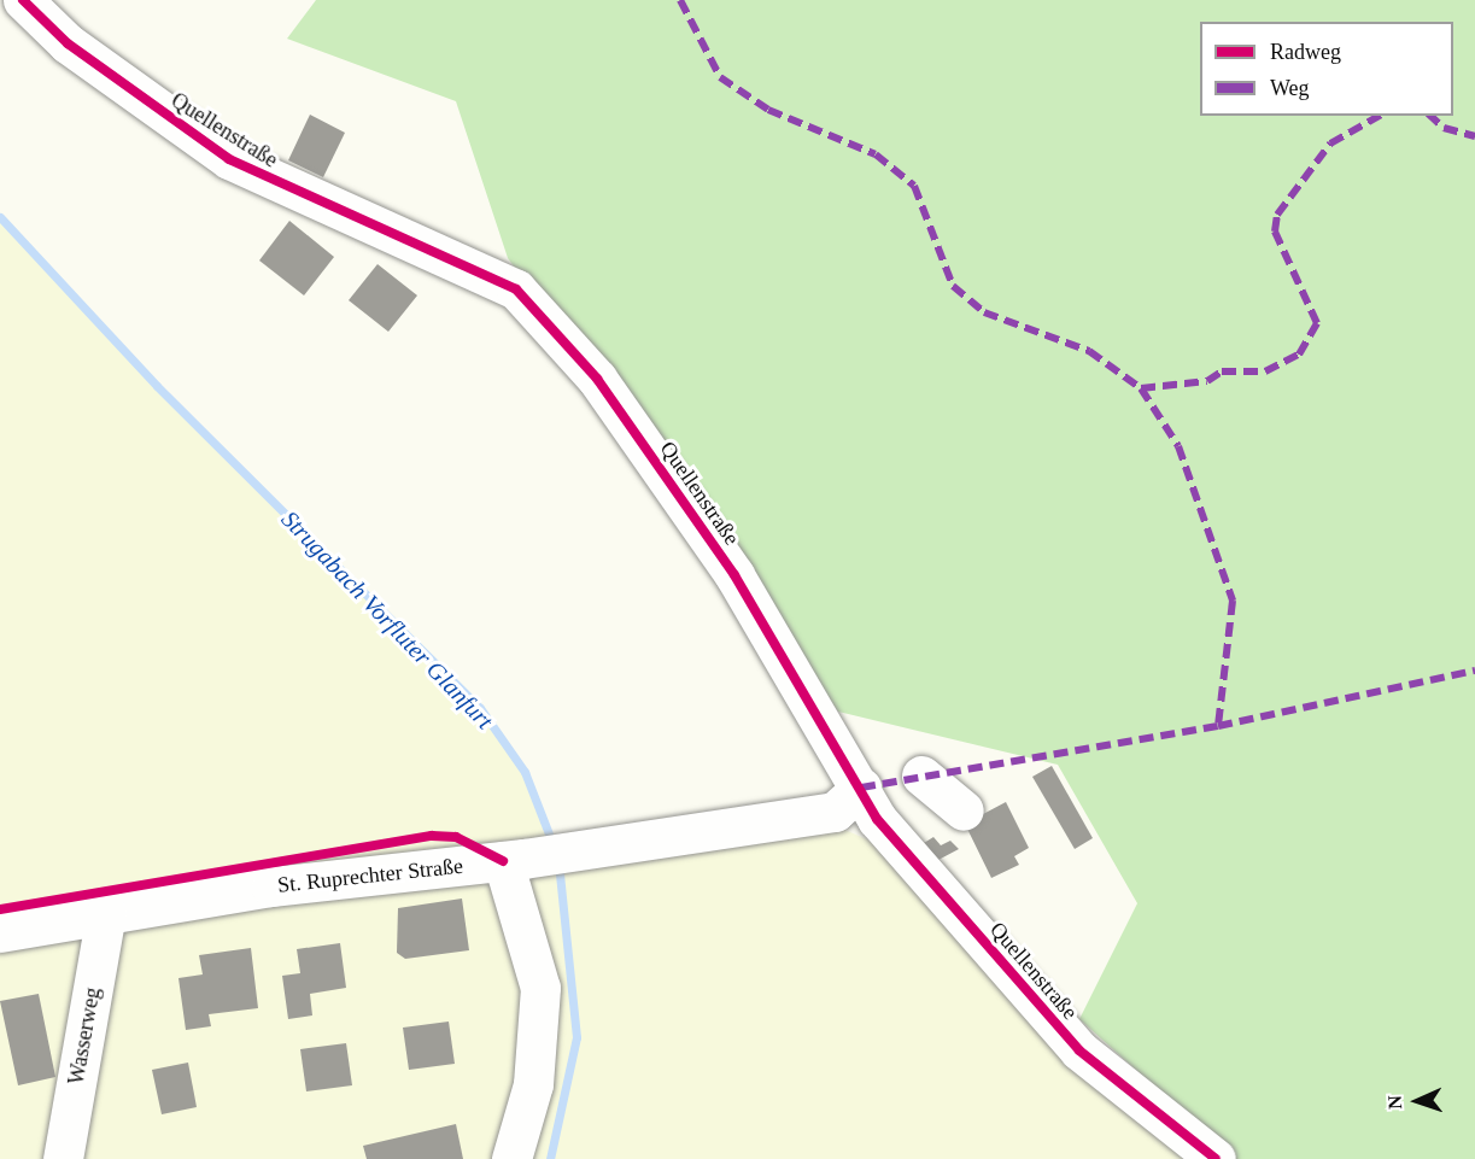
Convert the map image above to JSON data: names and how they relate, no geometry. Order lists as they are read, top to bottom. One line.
{"streets":{"street":["Quellenstraße","St. Ruprechter Straße","Wasserweg"]},"crossings":[["Quellenstraße","St. Ruprechter Straße"],["St. Ruprechter Straße","Wasserweg"]],"water":["Strugabach Vorfluter Glanfurt"],"legend":["Radweg","Weg"],"north":"left"}
